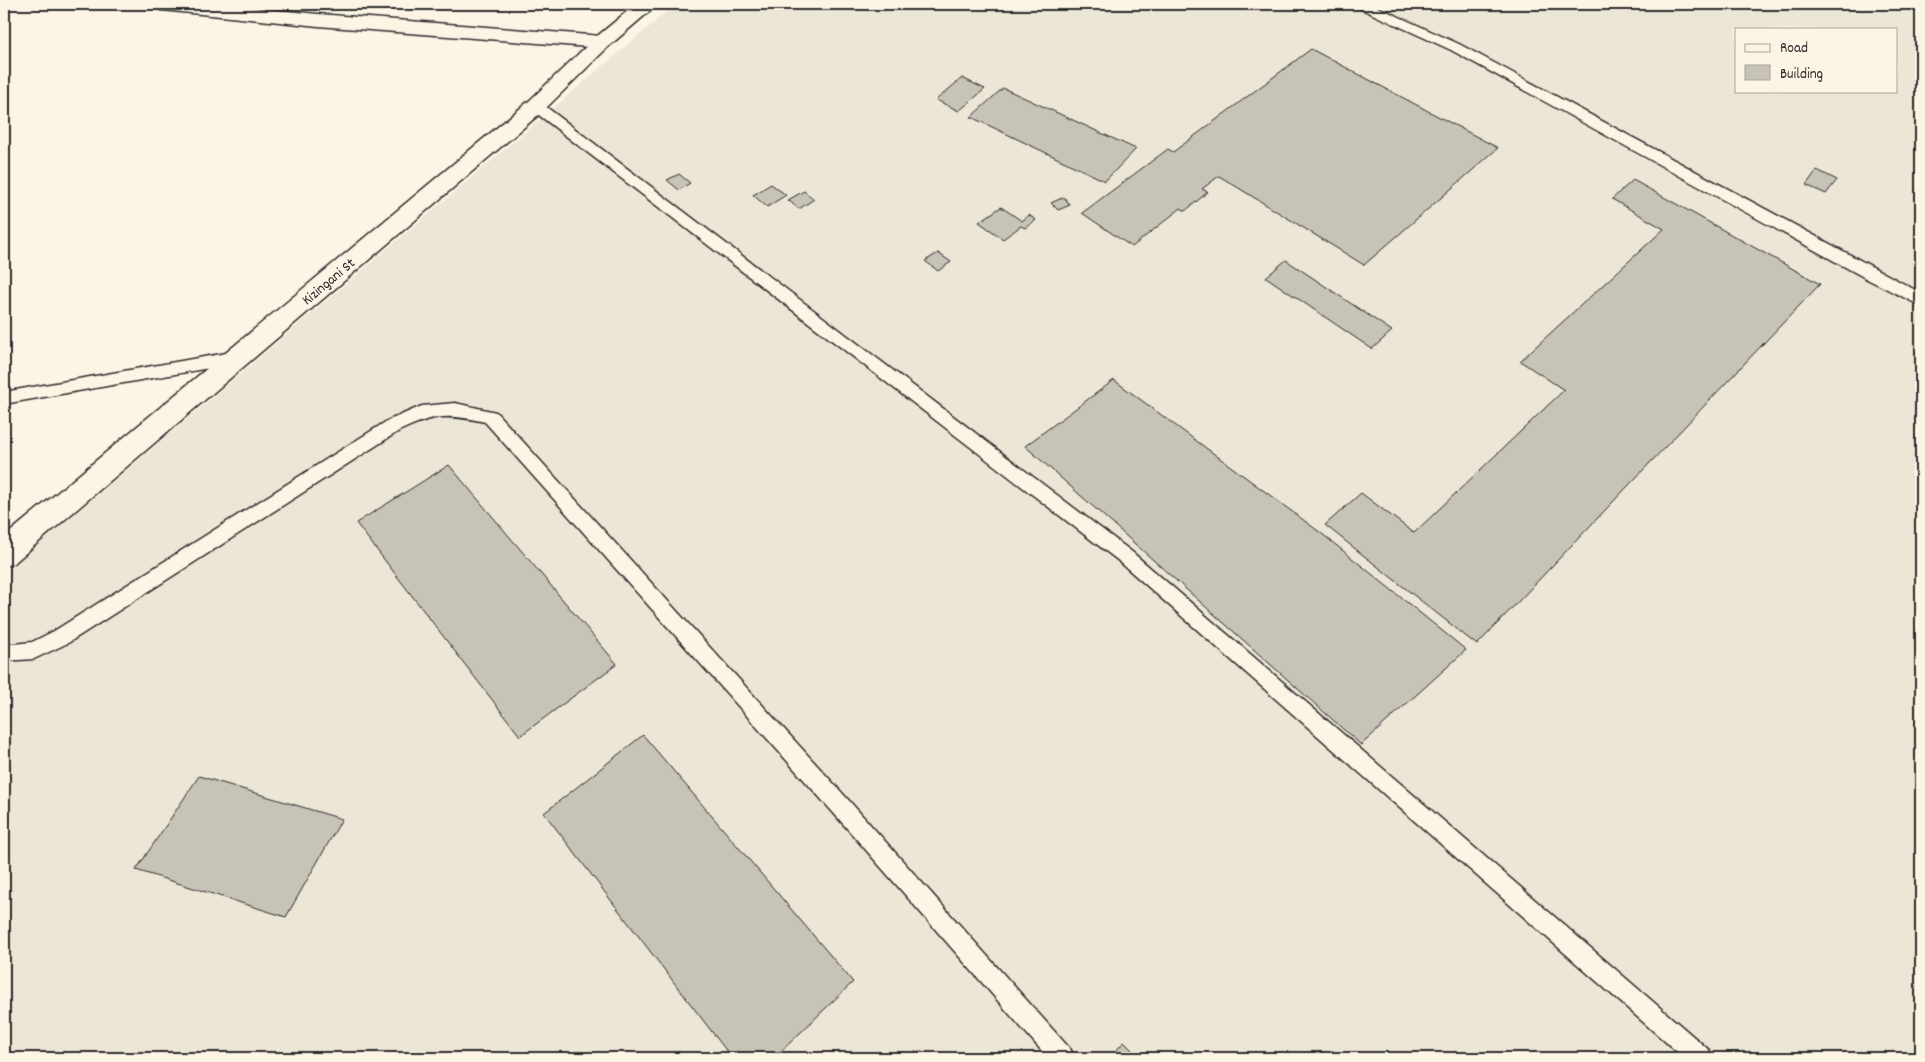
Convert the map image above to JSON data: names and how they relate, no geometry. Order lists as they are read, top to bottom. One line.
{"streets":{"street":["Kizingani St"]},"legend":["Road","Building"]}
